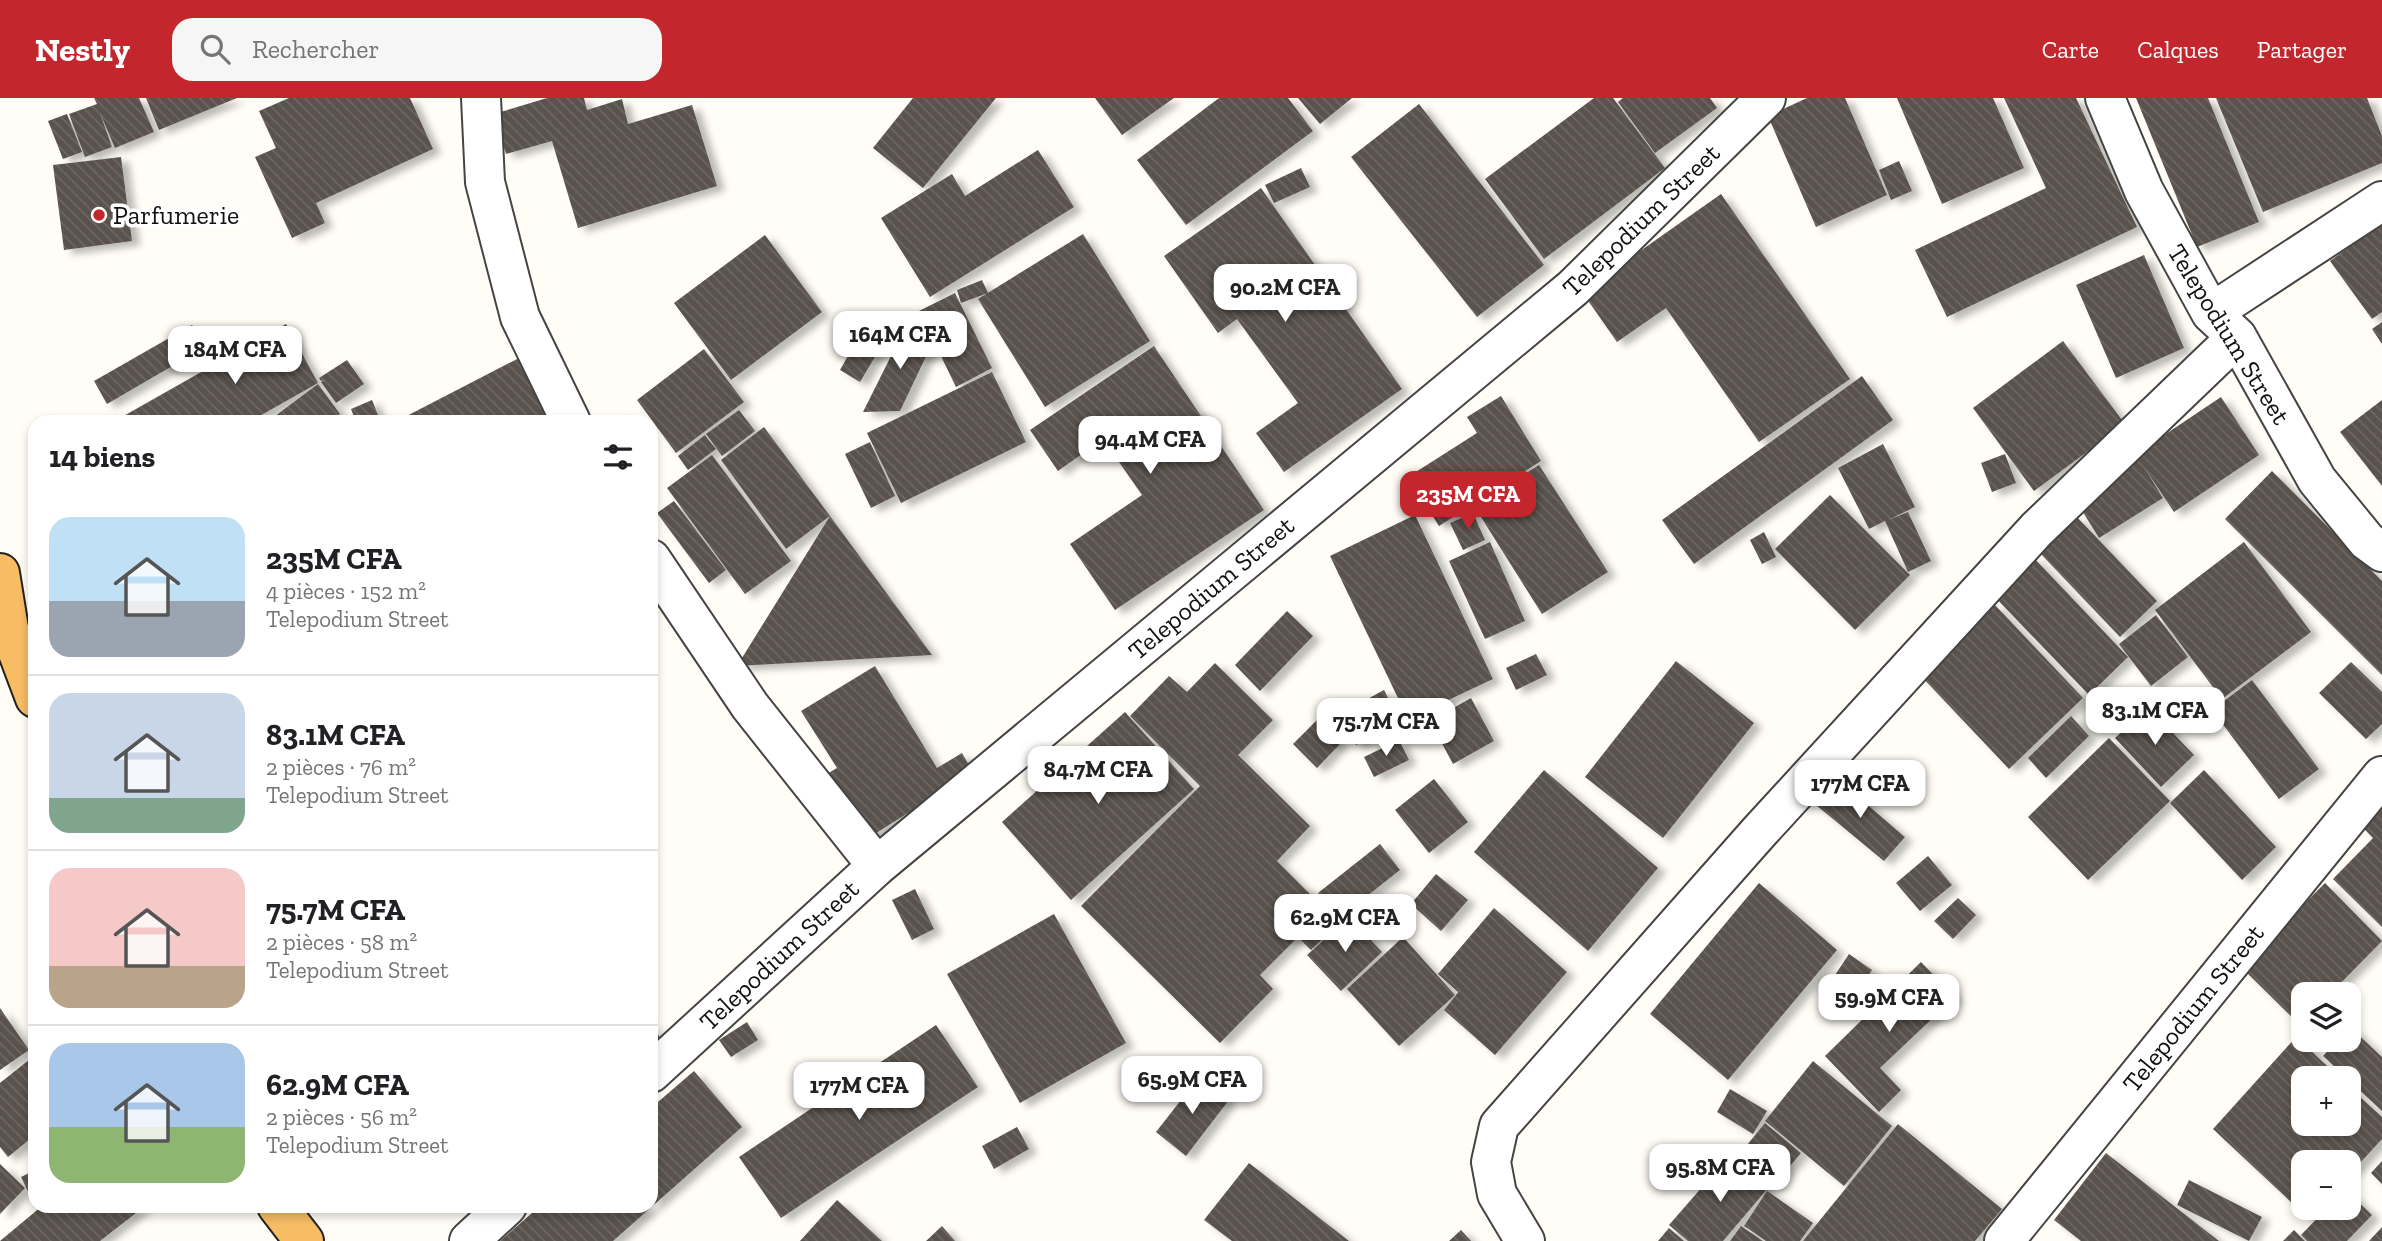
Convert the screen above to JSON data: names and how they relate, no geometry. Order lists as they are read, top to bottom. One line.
{"streets":{"street":["Telepodium Street"]},"places":["Parfumerie"],"page":{"header":"Nestly","search":"Rechercher","nav":["Carte","Calques","Partager"],"price":["90.2M CFA","164M CFA","184M CFA","94.4M CFA","235M CFA","83.1M CFA","75.7M CFA","84.7M CFA","177M CFA","62.9M CFA","59.9M CFA","65.9M CFA","177M CFA","95.8M CFA"],"heading":"14 biens","list":[{"name":"235M CFA","note":"4 pièces · 152 m² · Telepodium Street"},{"name":"83.1M CFA","note":"2 pièces · 76 m² · Telepodium Street"},{"name":"75.7M CFA","note":"2 pièces · 58 m² · Telepodium Street"},{"name":"62.9M CFA","note":"2 pièces · 56 m² · Telepodium Street"}],"map_buttons":["+","−"]}}
